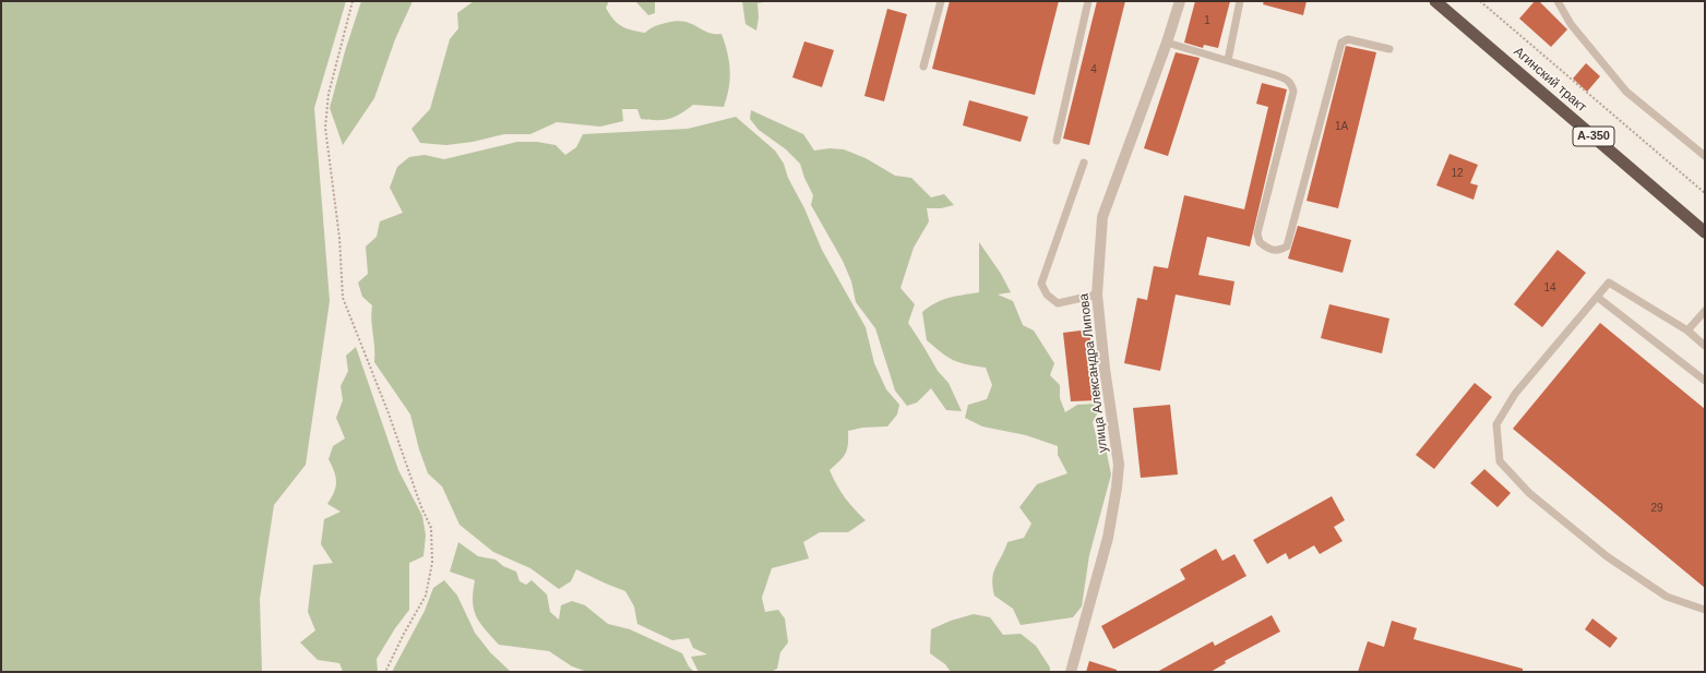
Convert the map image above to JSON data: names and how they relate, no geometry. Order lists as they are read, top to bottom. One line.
{"streets":{"highway":["Агинский тракт","А-350"],"street":["улица Александра Липова"]},"house_numbers":["1","4","1А","12","14","29"]}
